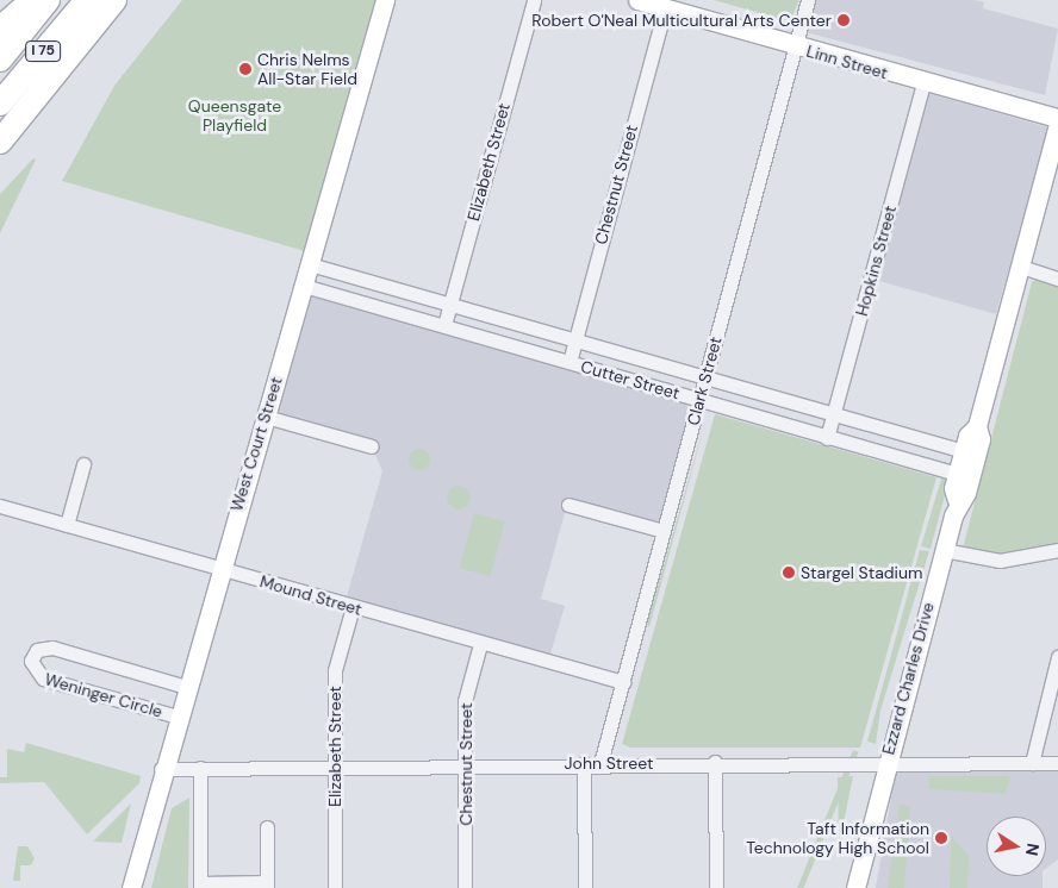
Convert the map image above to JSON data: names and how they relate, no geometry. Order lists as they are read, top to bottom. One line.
{"streets":{"highway":["I 75"],"street":["Linn Street","Elizabeth Street","Chestnut Street","Hopkins Street","Cutter Street","Clark Street","West Court Street","Mound Street","Ezzard Charles Drive","Weninger Circle","John Street"]},"crossings":[["Linn Street","Chestnut Street"],["Linn Street","Hopkins Street"],["Linn Street","Clark Street"],["Elizabeth Street","Cutter Street"],["Elizabeth Street","Mound Street"],["Elizabeth Street","John Street"],["Chestnut Street","Cutter Street"],["Chestnut Street","Mound Street"],["Chestnut Street","John Street"],["Hopkins Street","Cutter Street"],["Cutter Street","Clark Street"],["Cutter Street","West Court Street"],["Cutter Street","Ezzard Charles Drive"],["Clark Street","Mound Street"],["Clark Street","John Street"],["West Court Street","Mound Street"],["West Court Street","Weninger Circle"],["West Court Street","John Street"],["Ezzard Charles Drive","John Street"]],"parks":["Queensgate Playfield"],"places":["Robert O'Neal Multicultural Arts Center","Chris Nelms All-Star Field","Stargel Stadium","Taft Information Technology High School"],"north":"right"}
